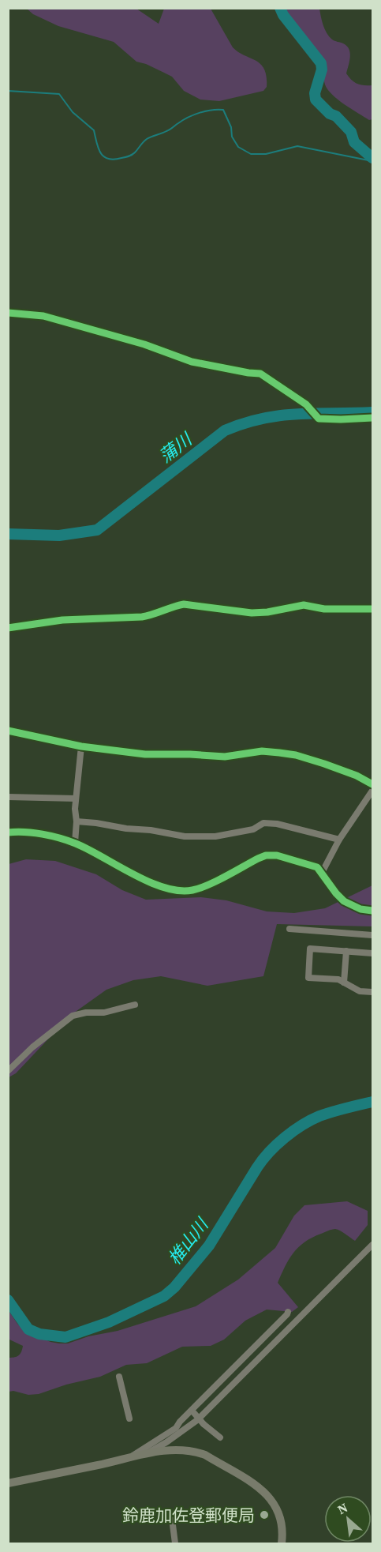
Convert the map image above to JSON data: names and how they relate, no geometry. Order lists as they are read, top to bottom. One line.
{"water":["蒲川","椎山川"],"places":["鈴鹿加佐登郵便局"],"north":"top left"}
